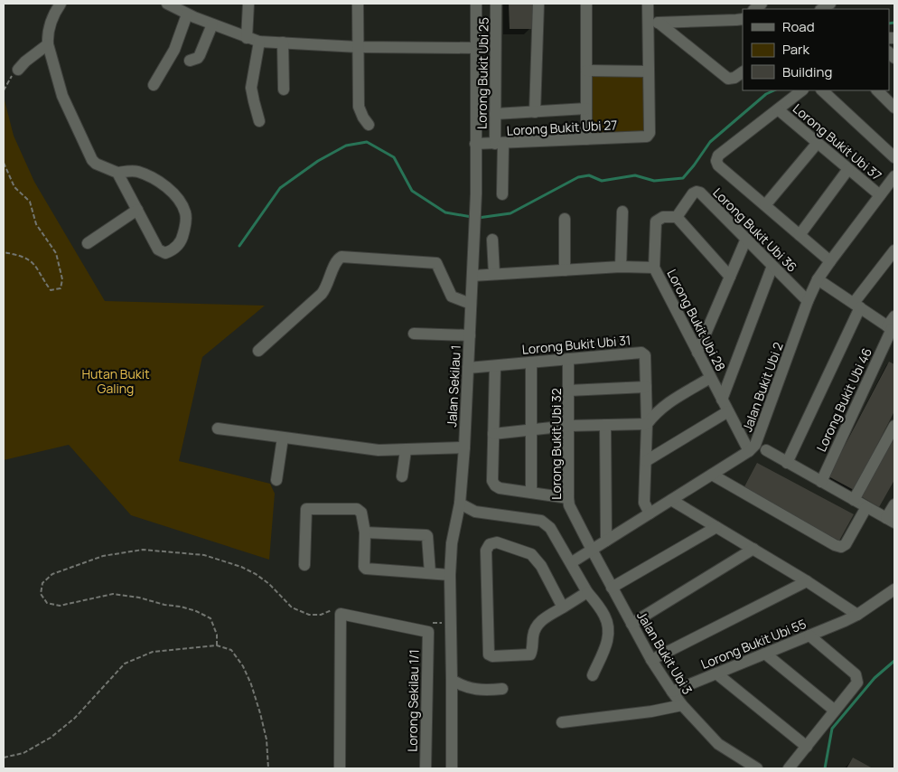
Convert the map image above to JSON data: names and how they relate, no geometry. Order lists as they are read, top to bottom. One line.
{"streets":{"street":["Lorong Bukit Ubi 25","Lorong Bukit Ubi 27","Lorong Bukit Ubi 37","Lorong Bukit Ubi 36","Lorong Bukit Ubi 28","Lorong Bukit Ubi 31","Jalan Sekilau 1","Jalan Bukit Ubi 2","Lorong Bukit Ubi 46","Lorong Bukit Ubi 32","Lorong Bukit Ubi 55","Jalan Bukit Ubi 3","Lorong Sekilau 1/1"]},"crossings":[["Lorong Bukit Ubi 25","Lorong Bukit Ubi 27"],["Lorong Bukit Ubi 27","Jalan Sekilau 1"],["Lorong Bukit Ubi 37","Jalan Bukit Ubi 2"],["Lorong Bukit Ubi 36","Jalan Bukit Ubi 2"],["Lorong Bukit Ubi 28","Jalan Sekilau 1"],["Lorong Bukit Ubi 28","Jalan Bukit Ubi 2"],["Lorong Bukit Ubi 31","Jalan Sekilau 1"],["Lorong Bukit Ubi 31","Jalan Bukit Ubi 2"],["Lorong Bukit Ubi 31","Lorong Bukit Ubi 32"],["Jalan Bukit Ubi 2","Lorong Bukit Ubi 32"],["Jalan Bukit Ubi 2","Jalan Bukit Ubi 3"],["Lorong Bukit Ubi 32","Jalan Bukit Ubi 3"],["Lorong Bukit Ubi 55","Jalan Bukit Ubi 3"]],"parks":["Hutan Bukit Galing"],"legend":["Road","Park","Building"]}
